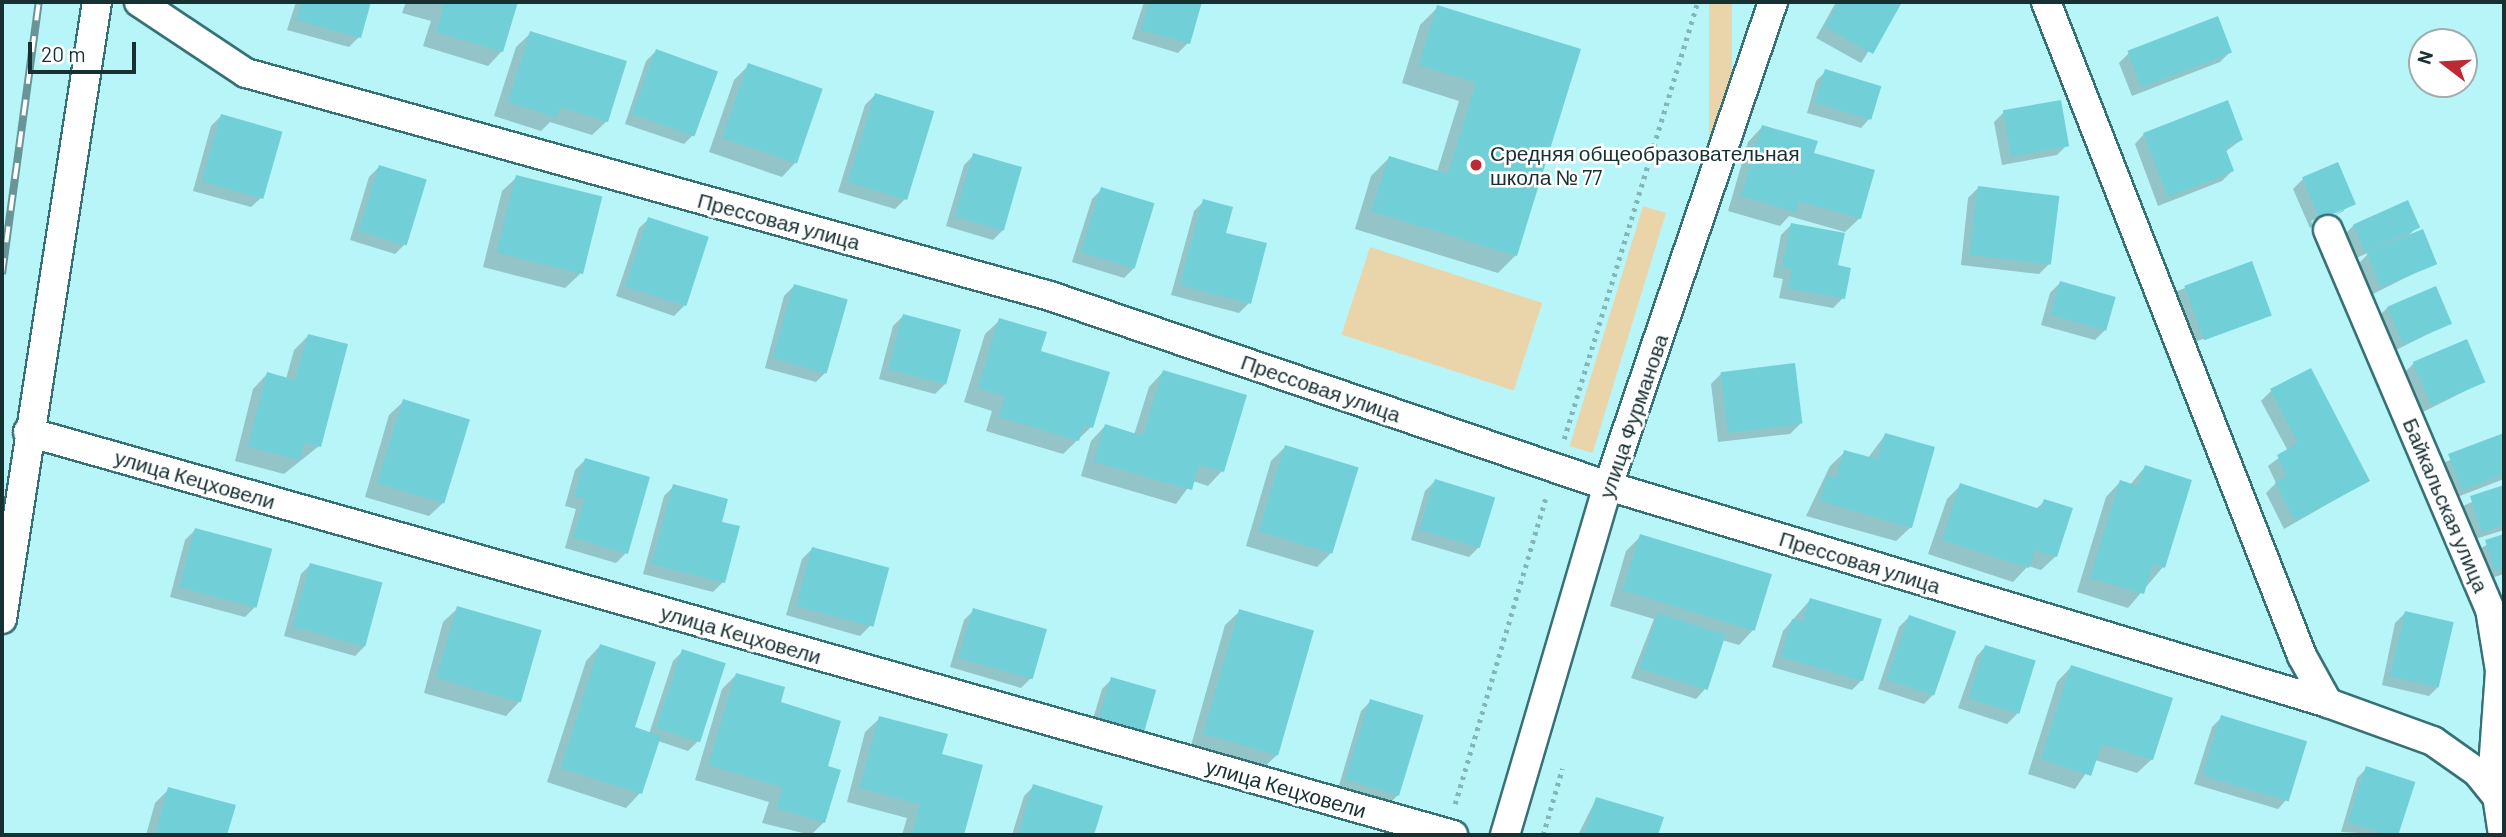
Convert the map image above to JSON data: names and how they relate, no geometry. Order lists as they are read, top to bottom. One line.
{"streets":{"street":["Прессовая улица","улица Фурманова","улица Кецховели","Байкальская улица"]},"crossings":[["Прессовая улица","улица Фурманова"],["Прессовая улица","Байкальская улица"]],"places":["Средняя общеобразовательная школа № 77"],"scale_bar":"20 m","north":"left"}
